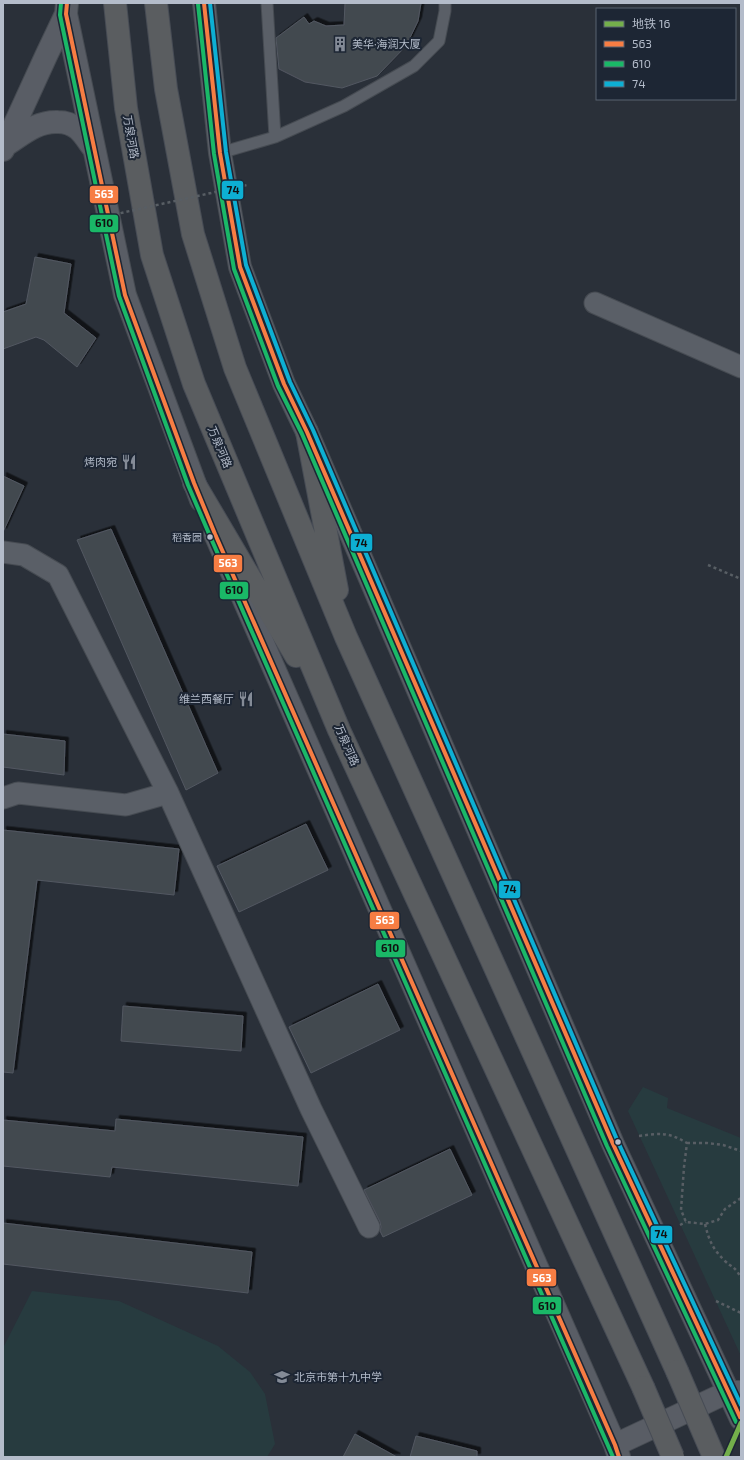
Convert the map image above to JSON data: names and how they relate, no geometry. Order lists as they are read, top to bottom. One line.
{"streets":{"highway":["万泉河路"]},"places":{"building":["美华·海润大厦"],"restaurant":["烤肉宛","维兰西餐厅"],"other":["稻香园"],"school or university":["北京市第十九中学"]},"lines":["transit line 563","transit line 610","transit line 74","metro line 16"],"legend":["地铁 16","563","610","74"]}
